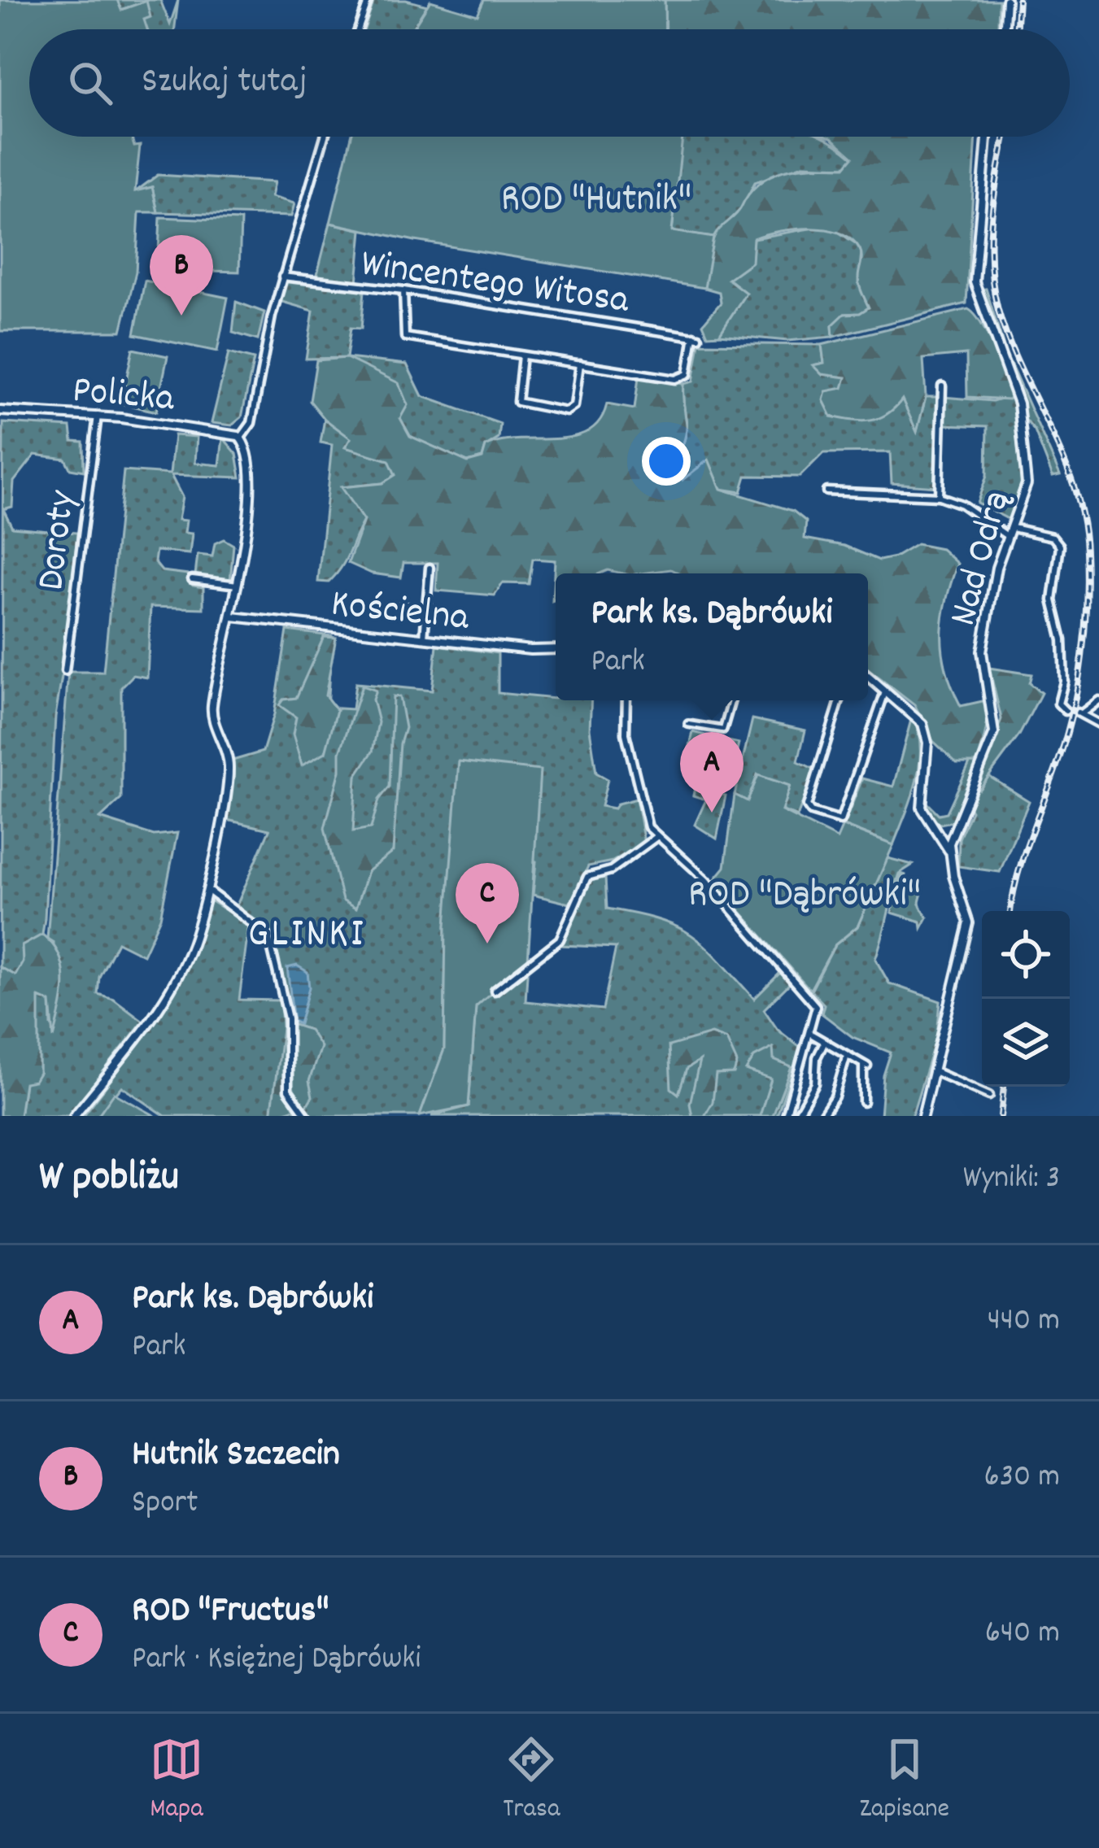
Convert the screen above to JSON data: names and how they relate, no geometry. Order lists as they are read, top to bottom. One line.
{"streets":{"street":["Wincentego Witosa","Policka","Doroty","Nad Odrą","Kościelna"]},"crossings":[["Policka","Doroty"]],"districts":["GLINKI"],"parks":["ROD \"Hutnik\"","ROD \"Dąbrówki\""],"page":{"search":"Szukaj tutaj","pins":["B","A","C"],"popup":["Park ks. Dąbrówki","Park"],"heading":["W pobliżu","Wyniki: 3"],"list":[{"mark":"A","name":"Park ks. Dąbrówki","note":"Park","value":"440 m"},{"mark":"B","name":"Hutnik Szczecin","note":"Sport","value":"630 m"},{"mark":"C","name":"ROD \"Fructus\"","note":"Park · Księżnej Dąbrówki","value":"640 m"}],"nav":["Mapa","Trasa","Zapisane"]}}
